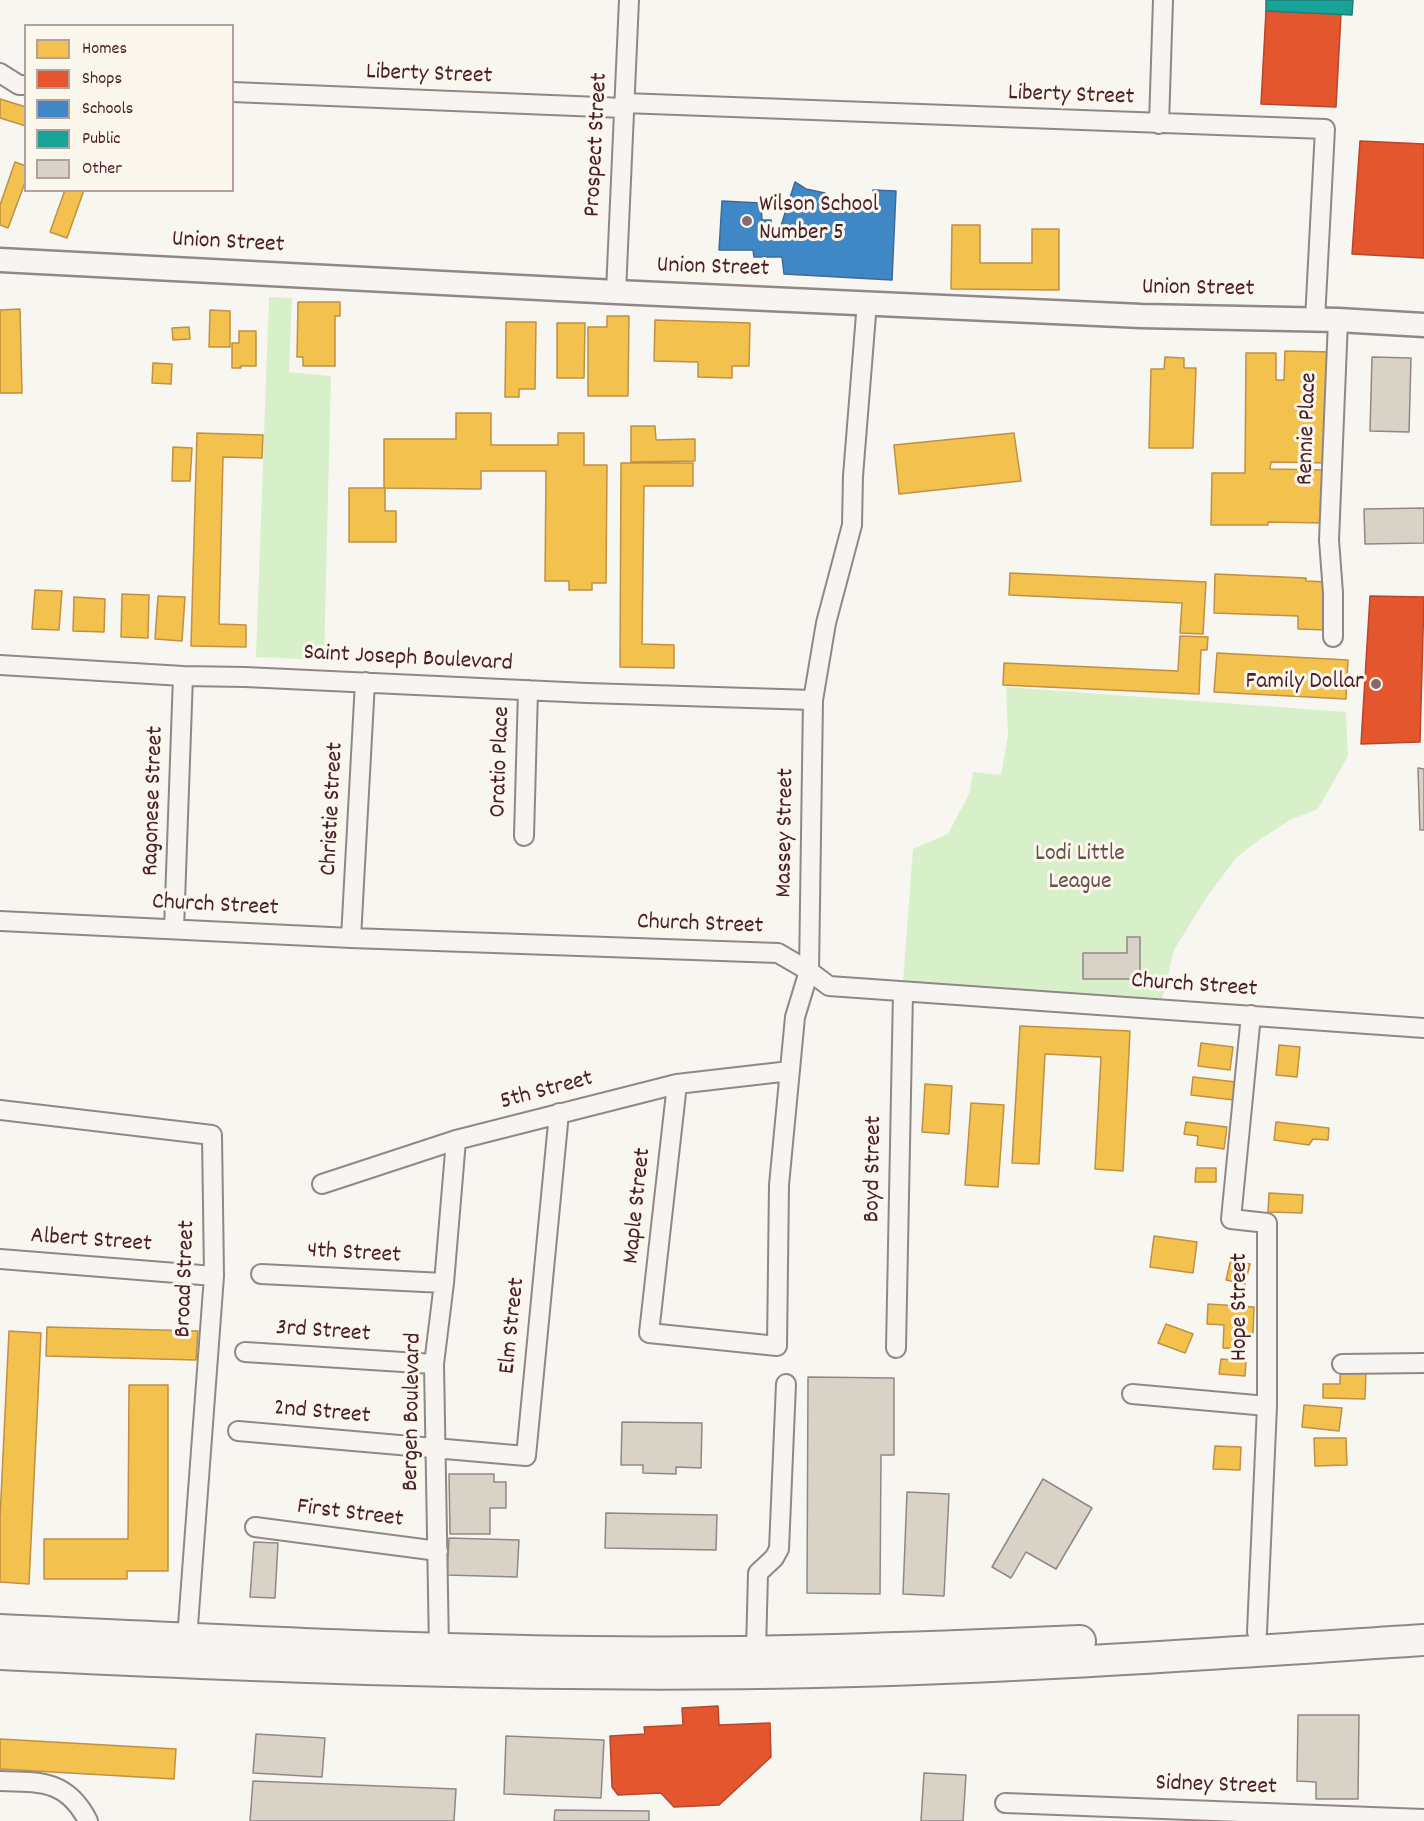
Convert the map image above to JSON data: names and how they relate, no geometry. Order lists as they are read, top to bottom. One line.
{"streets":{"street":["Liberty Street","Prospect Street","Union Street","Rennie Place","Saint Joseph Boulevard","Oratio Place","Ragonese Street","Christie Street","Massey Street","Church Street","5th Street","Boyd Street","Maple Street","Albert Street","4th Street","Broad Street","Hope Street","Elm Street","3rd Street","Bergen Boulevard","2nd Street","First Street","Sidney Street"]},"crossings":[["Liberty Street","Prospect Street"],["Liberty Street","Union Street"],["Prospect Street","Union Street"],["Union Street","Rennie Place"],["Union Street","Massey Street"],["Saint Joseph Boulevard","Oratio Place"],["Saint Joseph Boulevard","Ragonese Street"],["Saint Joseph Boulevard","Christie Street"],["Saint Joseph Boulevard","Massey Street"],["Ragonese Street","Church Street"],["Christie Street","Church Street"],["Massey Street","Church Street"],["Massey Street","5th Street"],["Massey Street","Maple Street"],["Church Street","Boyd Street"],["Church Street","Hope Street"],["5th Street","Maple Street"],["5th Street","Elm Street"],["5th Street","Bergen Boulevard"],["Albert Street","Broad Street"],["4th Street","Bergen Boulevard"],["Elm Street","Bergen Boulevard"],["Elm Street","2nd Street"],["3rd Street","Bergen Boulevard"],["Bergen Boulevard","2nd Street"],["Bergen Boulevard","First Street"]],"parks":["Lodi Little League"],"places":["Wilson School Number 5","Family Dollar"],"legend":["Homes","Shops","Schools","Public","Other"]}
